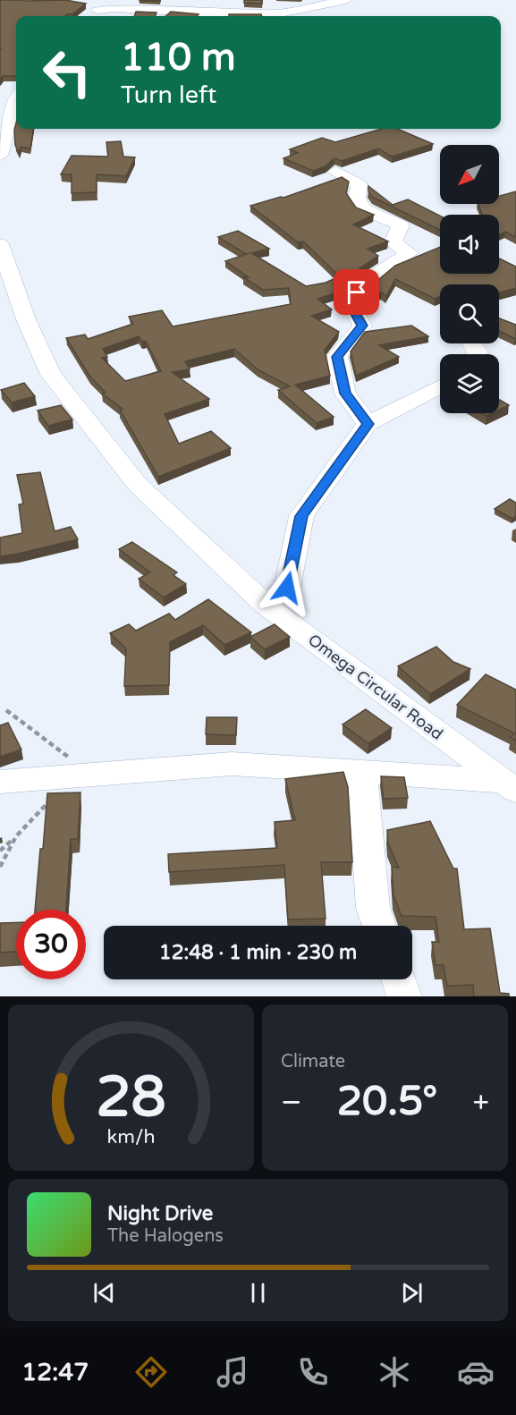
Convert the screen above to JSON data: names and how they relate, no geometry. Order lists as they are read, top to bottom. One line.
{"streets":{"street":["Omega Circular Road"]},"north":"bottom left","page":{"turn":["110 m","Turn left"],"limit":"30","trip":"12:48 · 1 min · 230 m","tile":"Climate","heat":["−","20.5°","+"],"song":["Night Drive","The Halogens"],"tabs":"12:47","gauge":["28","km/h"]}}
